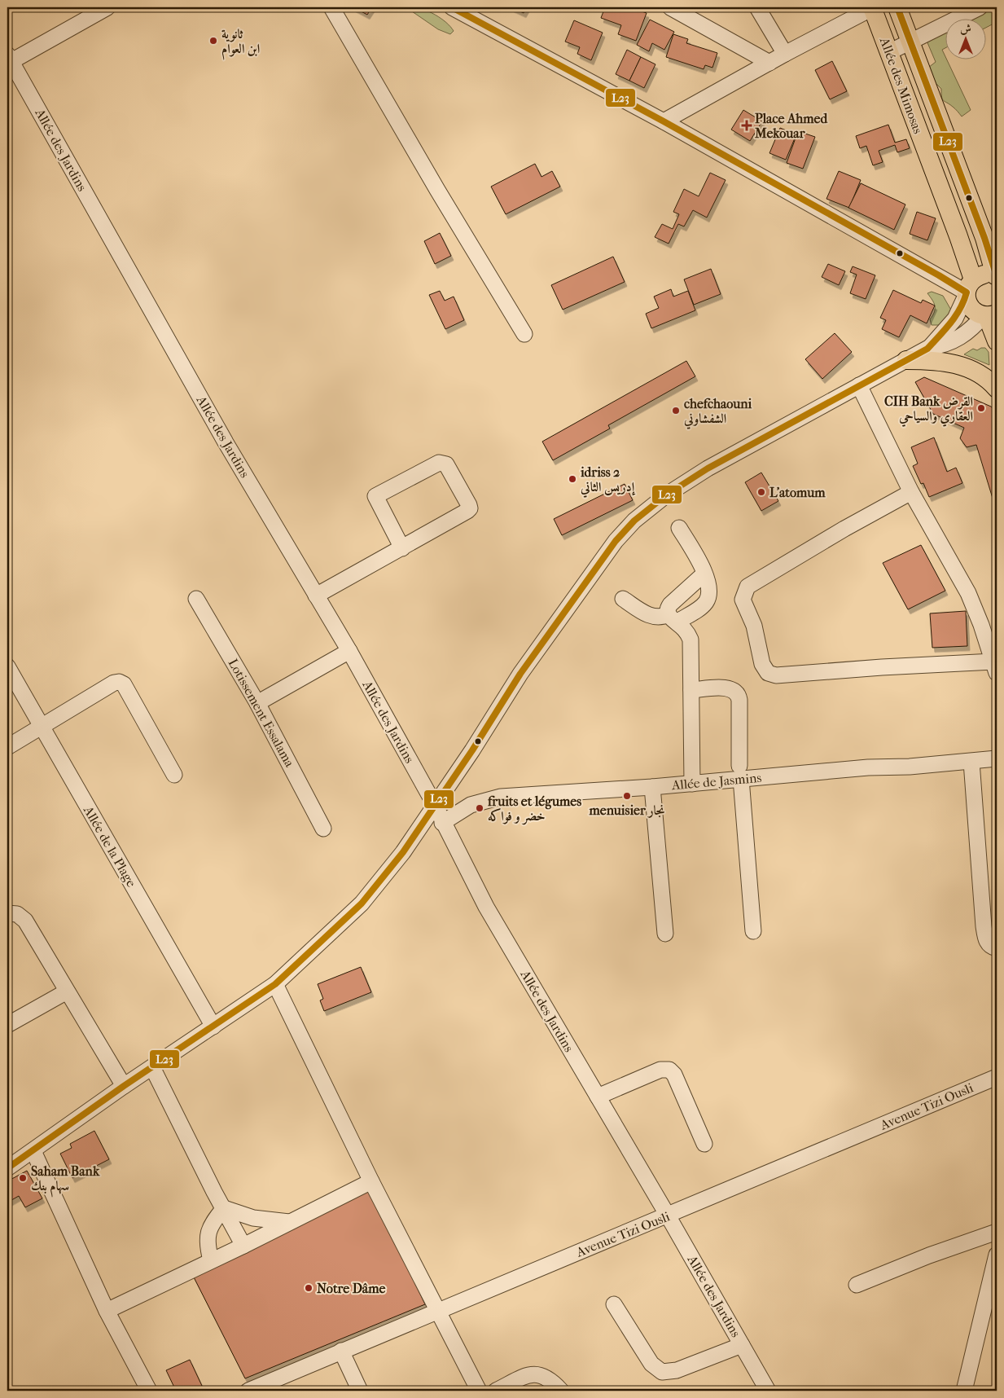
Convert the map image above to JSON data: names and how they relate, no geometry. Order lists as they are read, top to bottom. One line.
{"streets":{"main road":["Allée des Mimosas"],"street":["Allée des Jardins","Lotissement Essalama","Allée de Jasmins","Allée de la Plage","Avenue Tizi Ousli"]},"crossings":[["Allée des Jardins","Allée de Jasmins"],["Allée des Jardins","Avenue Tizi Ousli"]],"places":{"other":["ثانوية ابن العوام","CIH Bank القرض العقاري والسياحي","chefchaouni الشفشاوني","idriss 2 إدريس الثاني","L'atomum","menuisier نجار","fruits et légumes خضر و فواكه","Saham Bank سهام بنك","Notre Dâme"],"health":["Place Ahmed Mekouar"]},"lines":["transit line L23"],"north":"top"}
